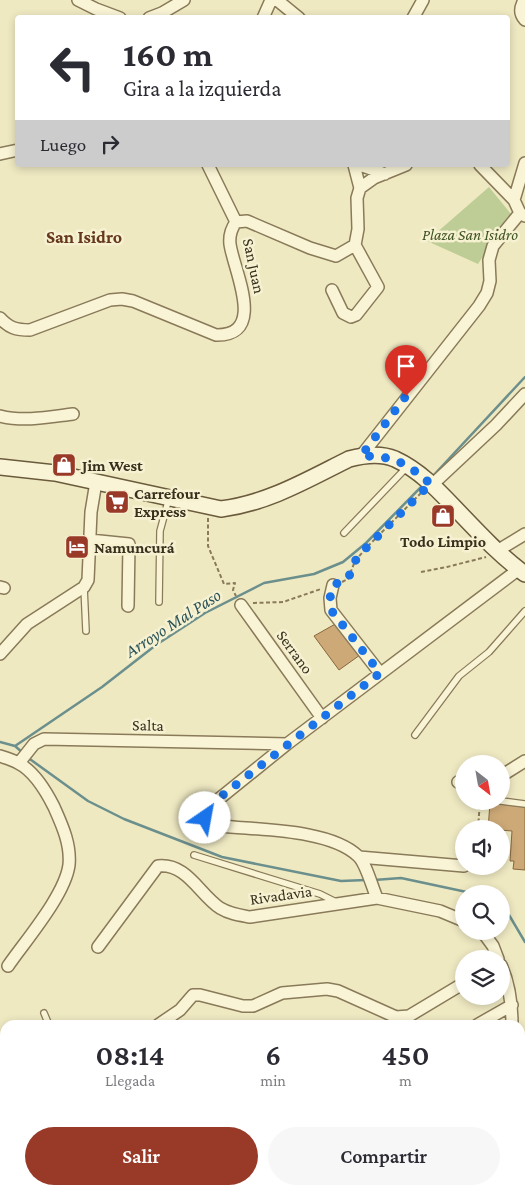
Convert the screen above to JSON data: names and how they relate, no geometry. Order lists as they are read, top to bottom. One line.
{"streets":{"street":["San Juan","Serrano","Salta","Rivadavia"]},"districts":["San Isidro"],"water":["Arroyo Mal Paso"],"parks":["Plaza San Isidro"],"places":{"shop":["Jim West","Todo Limpio"],"supermarket":["Carrefour Express"],"hotel":["Namuncurá"]},"north":"bottom right","page":{"turn":["160 m","Gira a la izquierda"],"then":"Luego","eta":["08:14","Llegada","6","min","450","m"],"buttons":["Salir","Compartir"]}}
